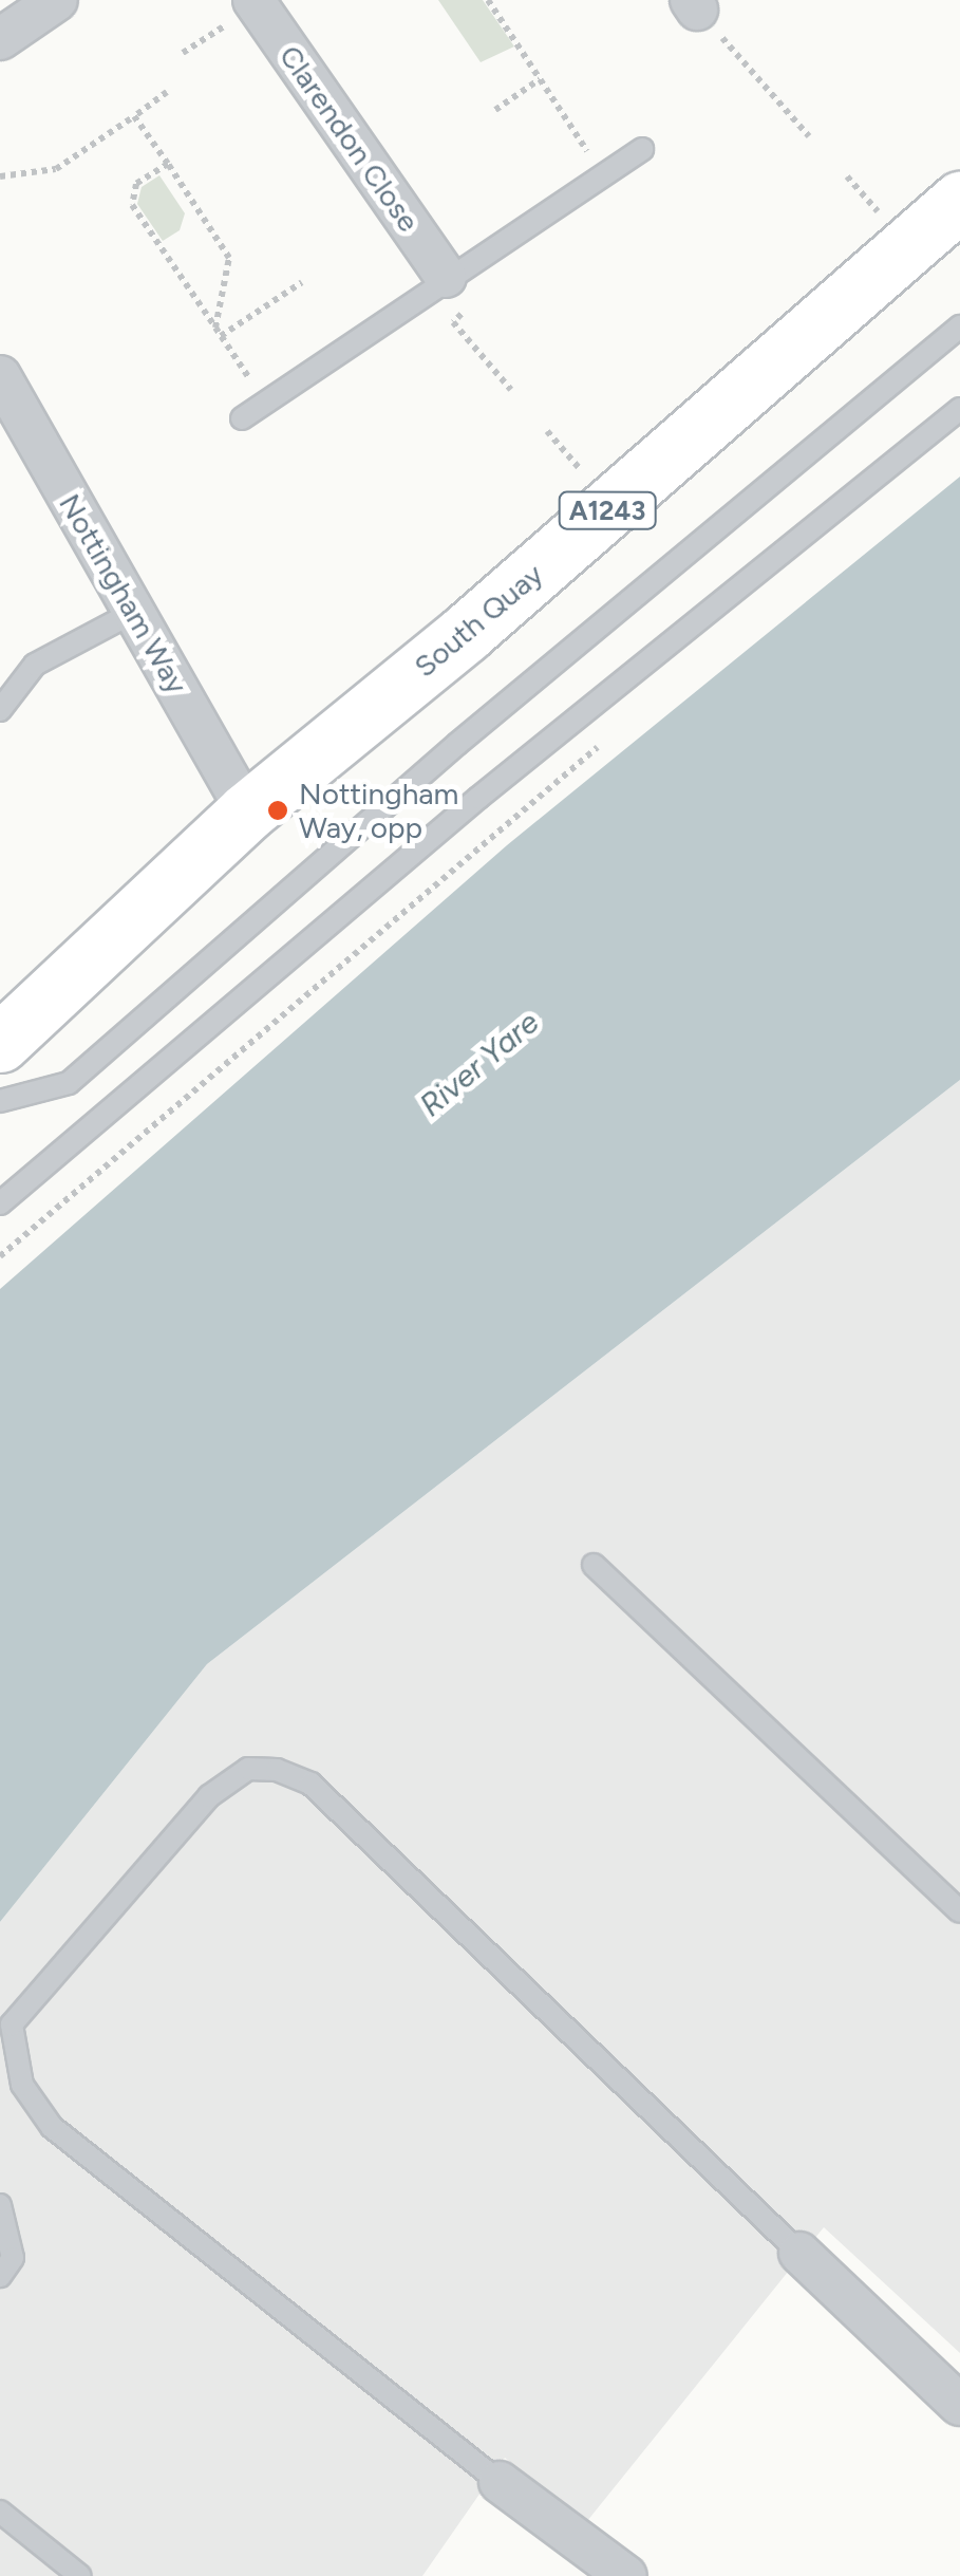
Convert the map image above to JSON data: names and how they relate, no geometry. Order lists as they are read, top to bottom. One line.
{"streets":{"main road":["A1243","South Quay"],"street":["Clarendon Close","Nottingham Way"]},"crossings":[["Nottingham Way","South Quay"]],"water":["River Yare"],"places":["Nottingham Way, opp"]}
